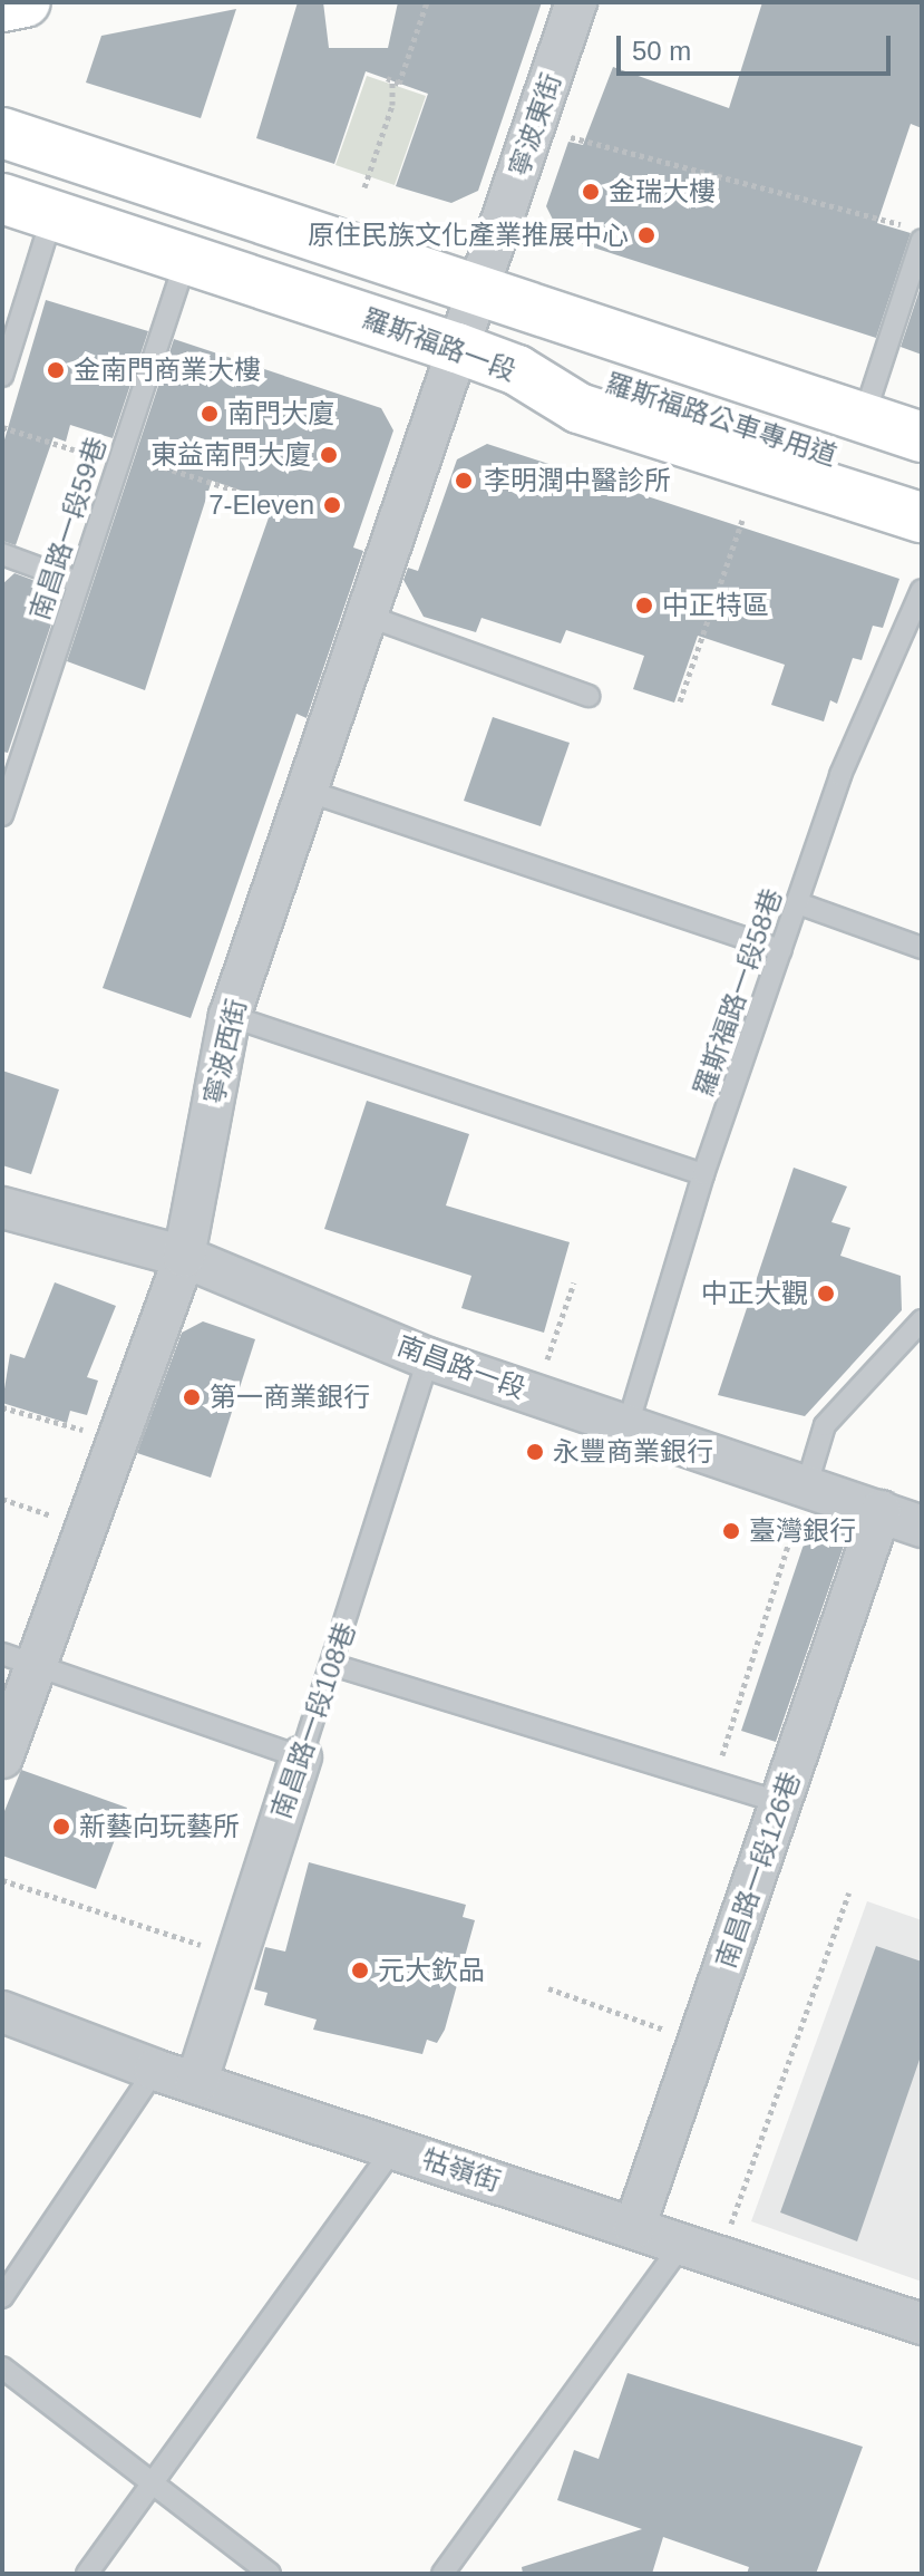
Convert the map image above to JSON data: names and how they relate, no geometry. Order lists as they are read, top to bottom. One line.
{"streets":{"main road":["羅斯福路一段","羅斯福路公車專用道"],"street":["寧波東街","寧波西街","南昌路一段","南昌路一段108巷","南昌路一段126巷","牯嶺街"],"lane":["南昌路一段59巷","羅斯福路一段58巷"]},"crossings":[["寧波東街","羅斯福路一段"],["寧波東街","寧波西街"],["羅斯福路一段","羅斯福路公車專用道"],["羅斯福路一段","南昌路一段59巷"],["羅斯福路一段","寧波西街"],["羅斯福路一段58巷","南昌路一段"],["寧波西街","南昌路一段"],["南昌路一段","南昌路一段108巷"],["南昌路一段","南昌路一段126巷"],["南昌路一段108巷","牯嶺街"],["南昌路一段126巷","牯嶺街"]],"places":["金瑞大樓","原住民族文化產業推展中心","金南門商業大樓","南門大廈","東益南門大廈","李明潤中醫診所","7-Eleven","中正特區","中正大觀","第一商業銀行","永豐商業銀行","臺灣銀行","新藝向玩藝所","元大欽品"],"scale_bar":"50 m"}
